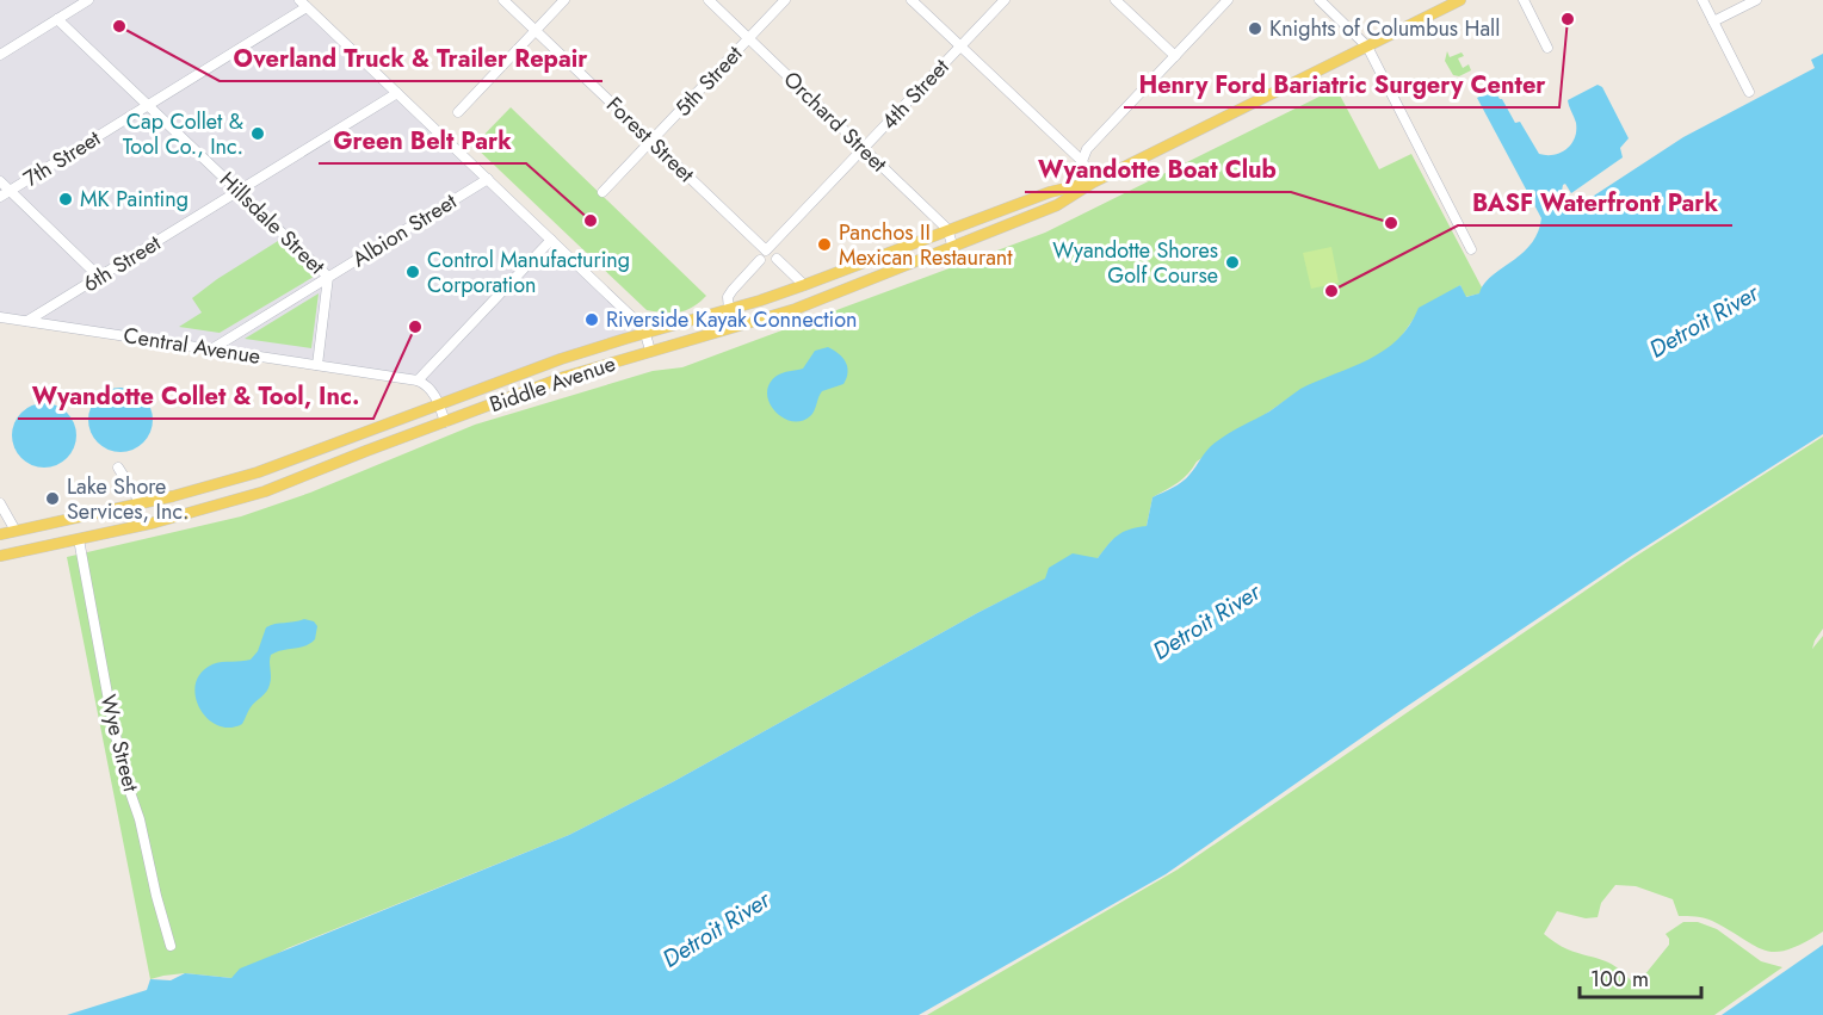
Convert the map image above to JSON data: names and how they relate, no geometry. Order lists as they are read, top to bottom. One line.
{"streets":{"main road":["Biddle Avenue"],"street":["5th Street","4th Street","Orchard Street","Forest Street","7th Street","Hillsdale Street","Albion Street","6th Street","Central Avenue","Wye Street"]},"crossings":[["5th Street","Orchard Street"],["5th Street","Forest Street"],["4th Street","Orchard Street"],["4th Street","Forest Street"],["Orchard Street","Biddle Avenue"],["7th Street","Hillsdale Street"],["Hillsdale Street","Albion Street"],["Hillsdale Street","6th Street"],["Hillsdale Street","Central Avenue"],["Albion Street","Central Avenue"],["6th Street","Central Avenue"],["Biddle Avenue","Wye Street"]],"water":["Detroit River"],"places":["Henry Ford Bariatric Surgery Center","Overland Truck & Trailer Repair","Knights of Columbus Hall","Cap Collet & Tool Co., Inc.","MK Painting","Green Belt Park","Wyandotte Boat Club","Panchos II Mexican Restaurant","Wyandotte Shores Golf Course","Control Manufacturing Corporation","BASF Waterfront Park","Riverside Kayak Connection","Wyandotte Collet & Tool, Inc.","Lake Shore Services, Inc."],"scale_bar":"100 m"}
